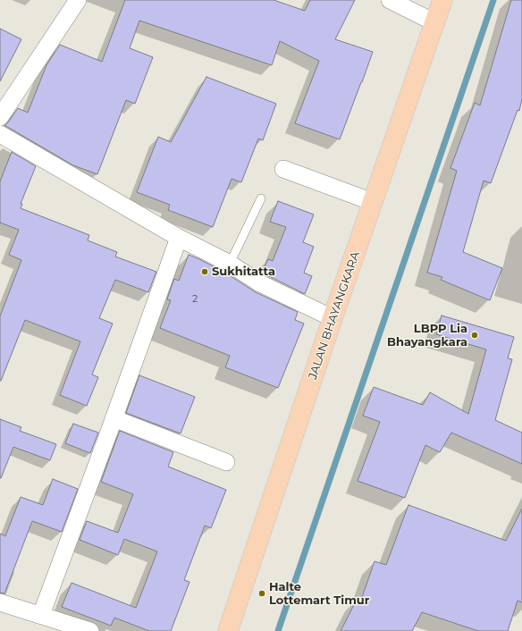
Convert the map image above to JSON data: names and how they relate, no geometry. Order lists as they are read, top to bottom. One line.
{"streets":{"main road":["JALAN BHAYANGKARA"]},"places":["Sukhitatta","LBPP Lia Bhayangkara","Halte Lottemart Timur"],"house_numbers":["2"]}
